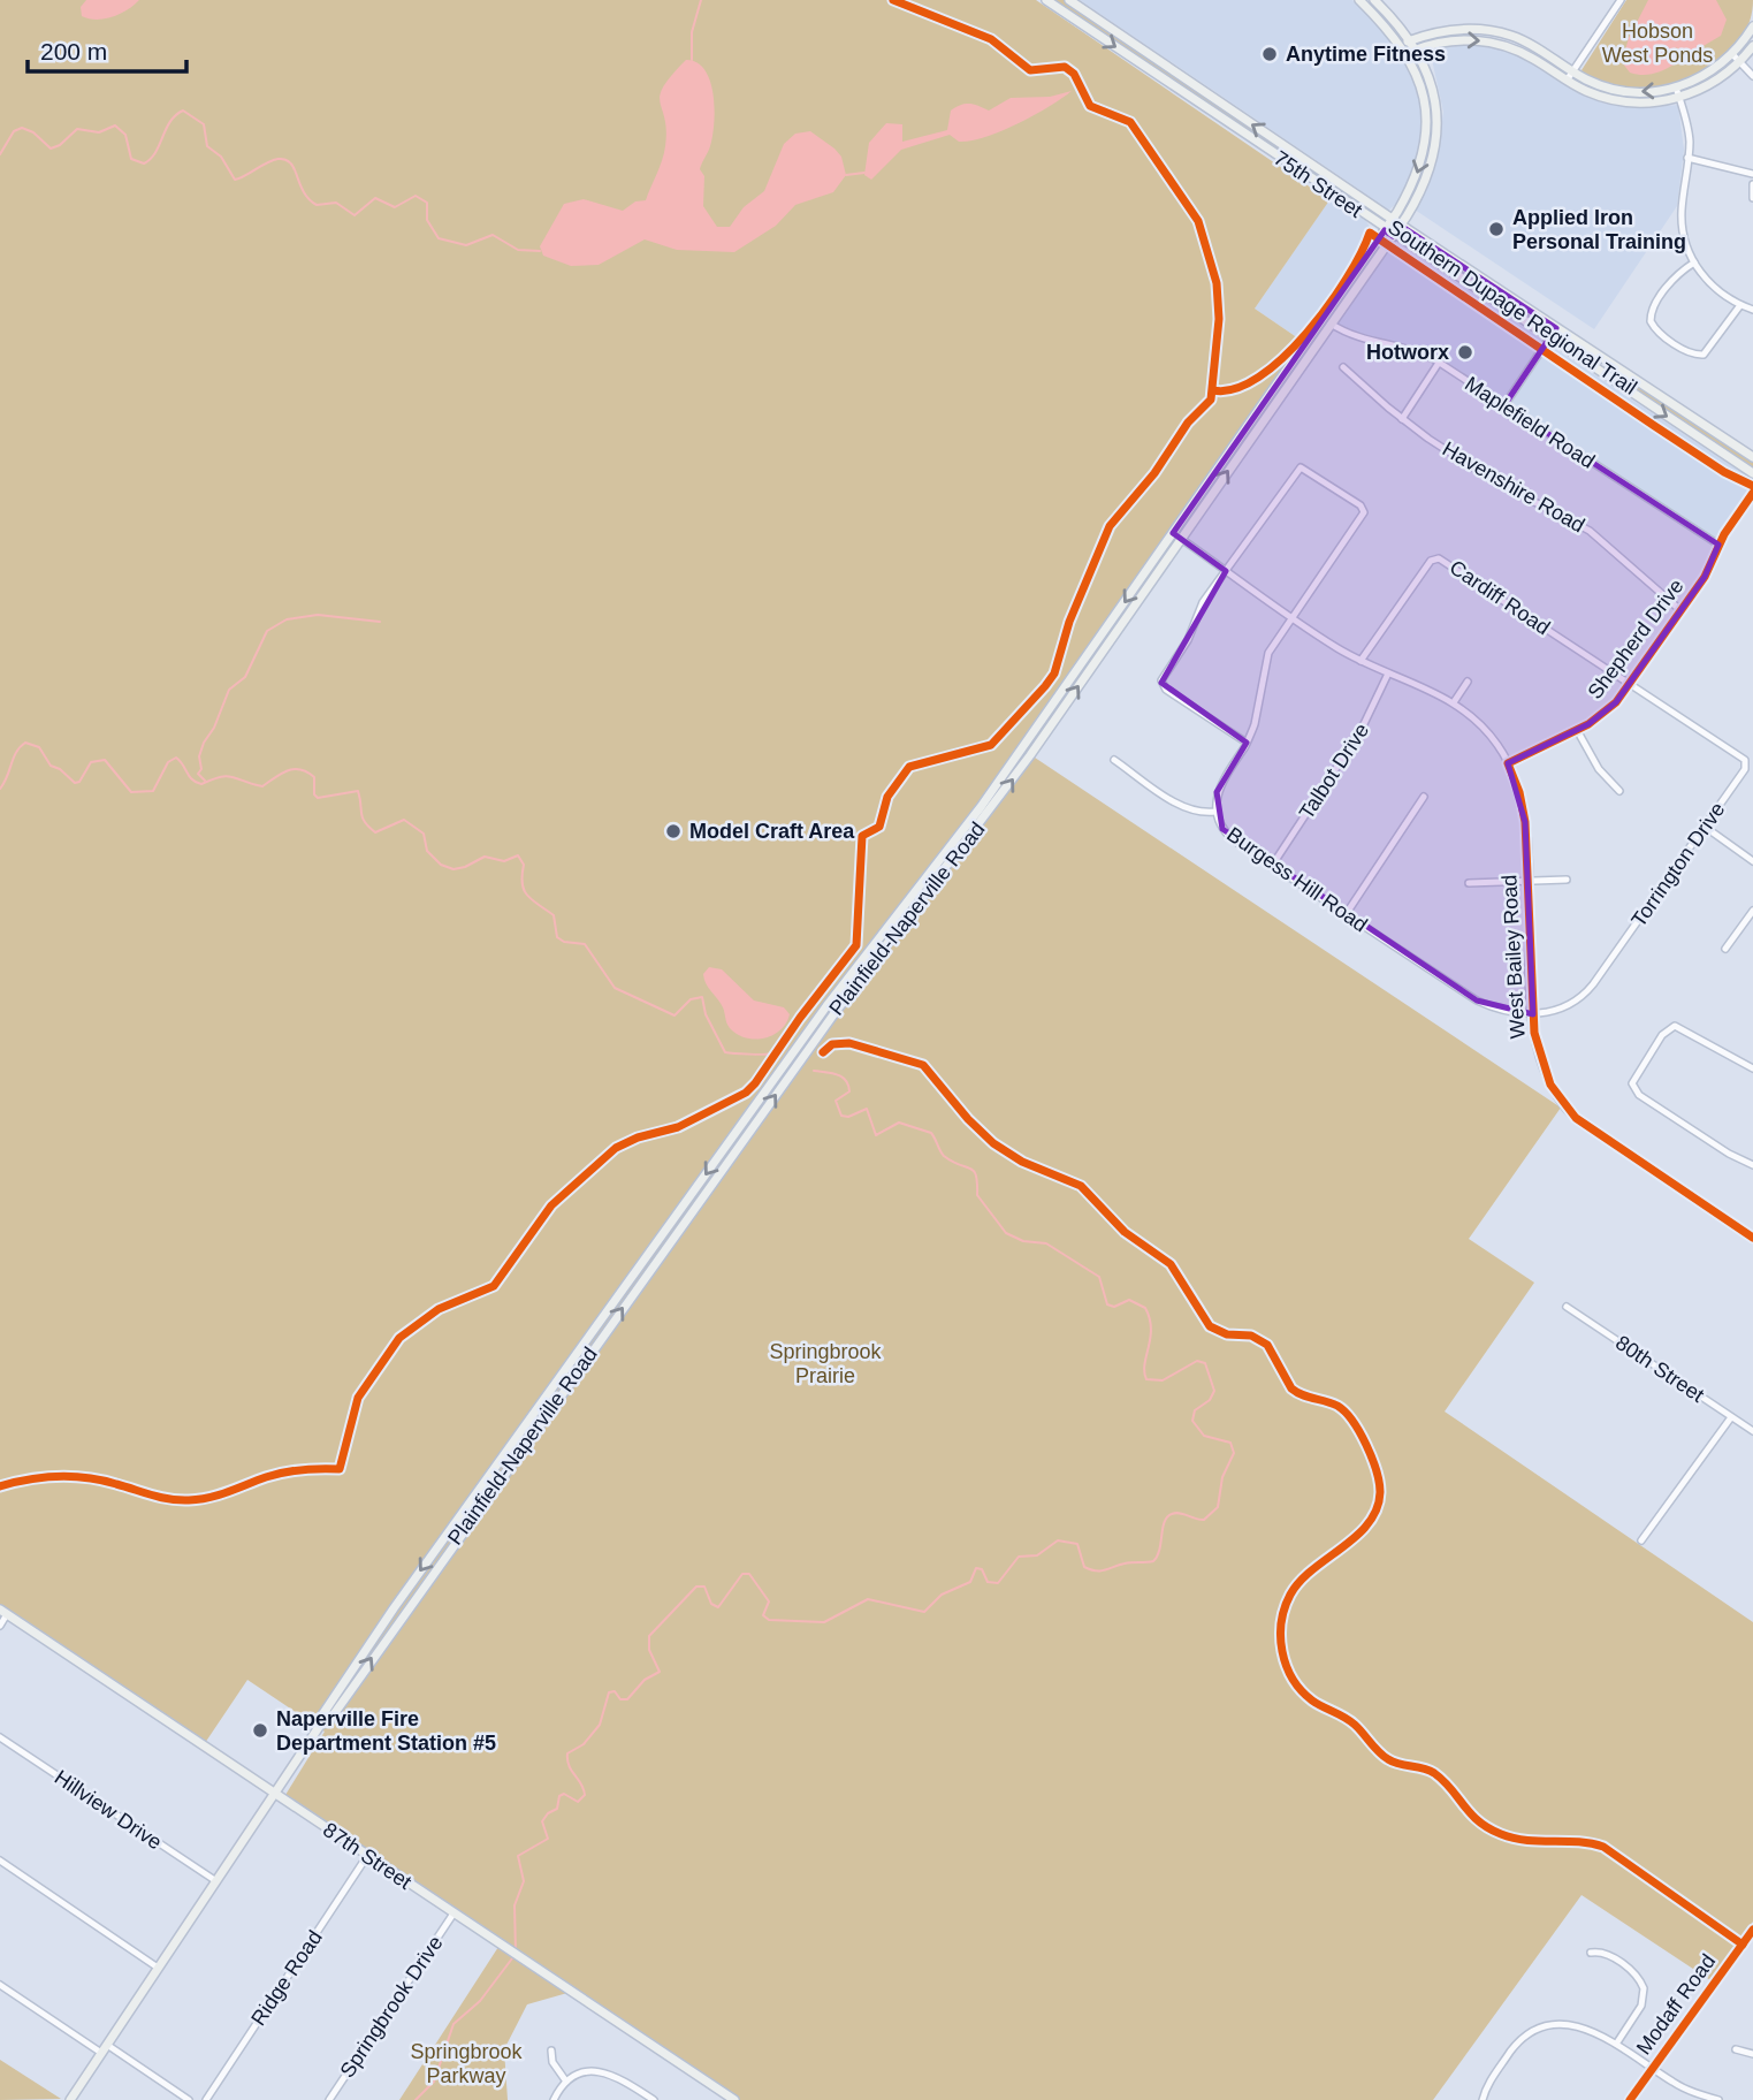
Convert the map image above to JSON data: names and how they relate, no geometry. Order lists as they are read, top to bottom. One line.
{"streets":{"main road":["75th Street","Plainfield-Naperville Road","87th Street","Modaff Road"],"street":["Maplefield Road","Havenshire Road","Cardiff Road","Shepherd Drive","Talbot Drive","Torrington Drive","Burgess Hill Road","West Bailey Road","80th Street","Hillview Drive","Ridge Road","Springbrook Drive"],"cycle path":["Southern Dupage Regional Trail"]},"crossings":[["75th Street","Plainfield-Naperville Road"],["Maplefield Road","Shepherd Drive"],["Maplefield Road","Plainfield-Naperville Road"],["Havenshire Road","Shepherd Drive"],["Cardiff Road","Shepherd Drive"],["Cardiff Road","Torrington Drive"],["Cardiff Road","West Bailey Road"],["Shepherd Drive","Torrington Drive"],["Shepherd Drive","West Bailey Road"],["Talbot Drive","Burgess Hill Road"],["Talbot Drive","West Bailey Road"],["Torrington Drive","Burgess Hill Road"],["Torrington Drive","West Bailey Road"],["Burgess Hill Road","West Bailey Road"],["Plainfield-Naperville Road","West Bailey Road"],["Plainfield-Naperville Road","Hillview Drive"],["Plainfield-Naperville Road","87th Street"],["87th Street","Ridge Road"],["87th Street","Springbrook Drive"]],"parks":["Hobson West Ponds","Springbrook Prairie","Springbrook Parkway"],"places":["Anytime Fitness","Applied Iron Personal Training","Hotworx","Model Craft Area","Naperville Fire Department Station #5"],"scale_bar":"200 m"}
